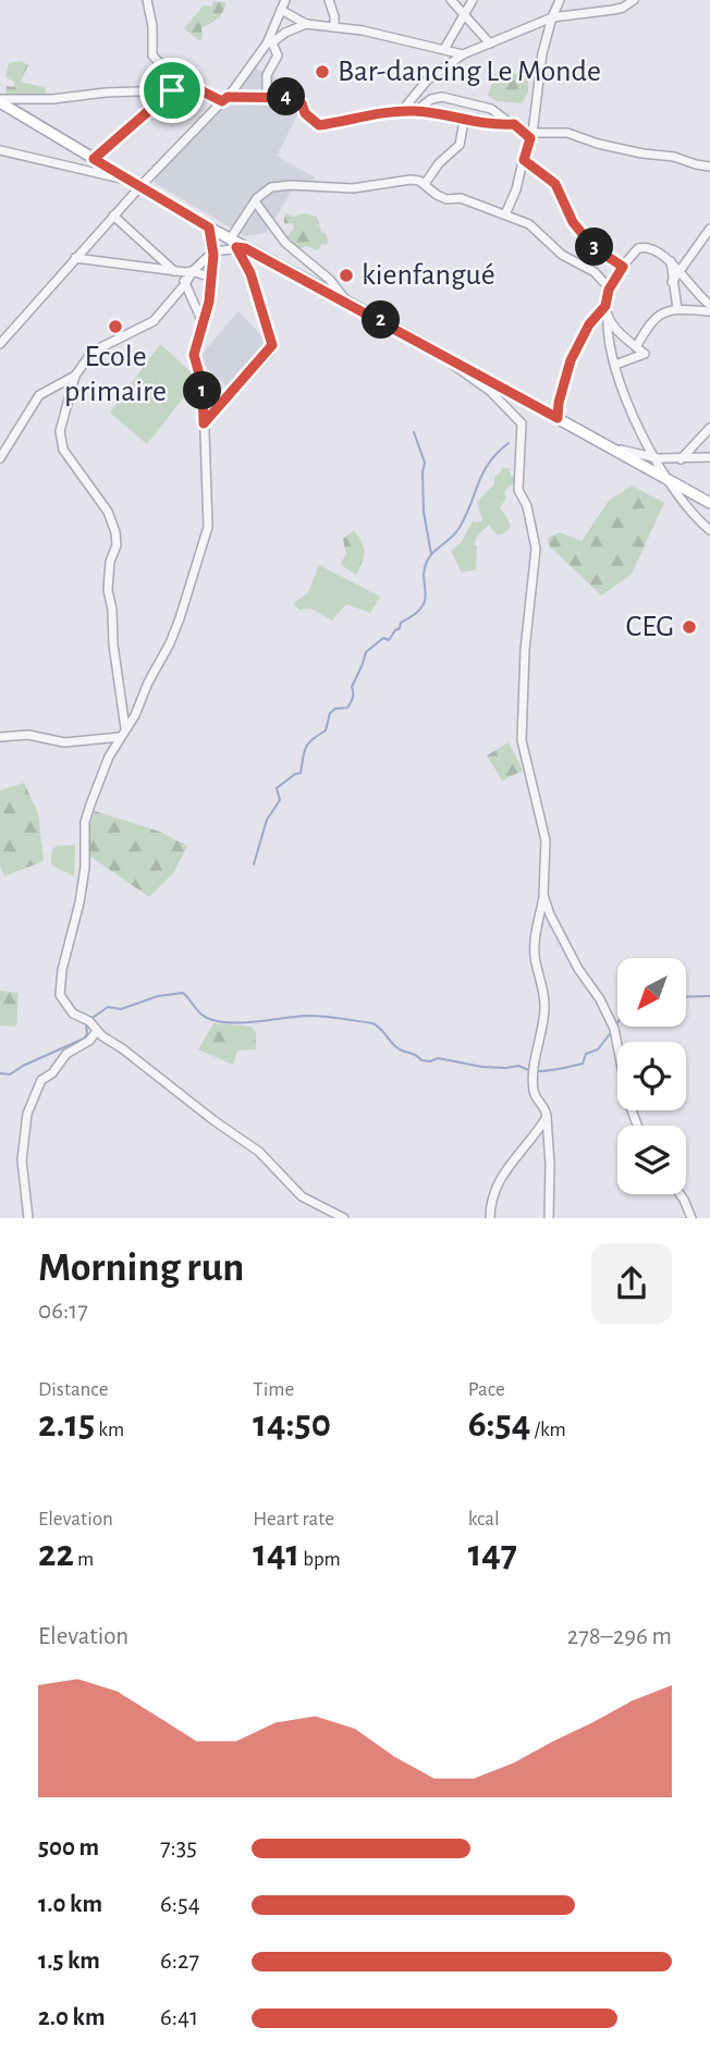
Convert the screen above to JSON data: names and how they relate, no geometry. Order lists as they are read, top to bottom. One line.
{"places":["Bar-dancing Le Monde","kienfangué","Ecole primaire","CEG"],"north":"bottom left","page":{"pins":["4","3","2","1"],"heading":["Morning run","06:17"],"stats":[["Distance","2.15 km"],["Time","14:50"],["Pace","6:54 /km"],["Elevation","22 m"],["Heart rate","141 bpm"],["kcal","147"]],"chart":["Elevation","278–296 m"],"list":[{"name":"500 m","note":"7:35"},{"name":"1.0 km","note":"6:54"},{"name":"1.5 km","note":"6:27"},{"name":"2.0 km","note":"6:41"}]}}
